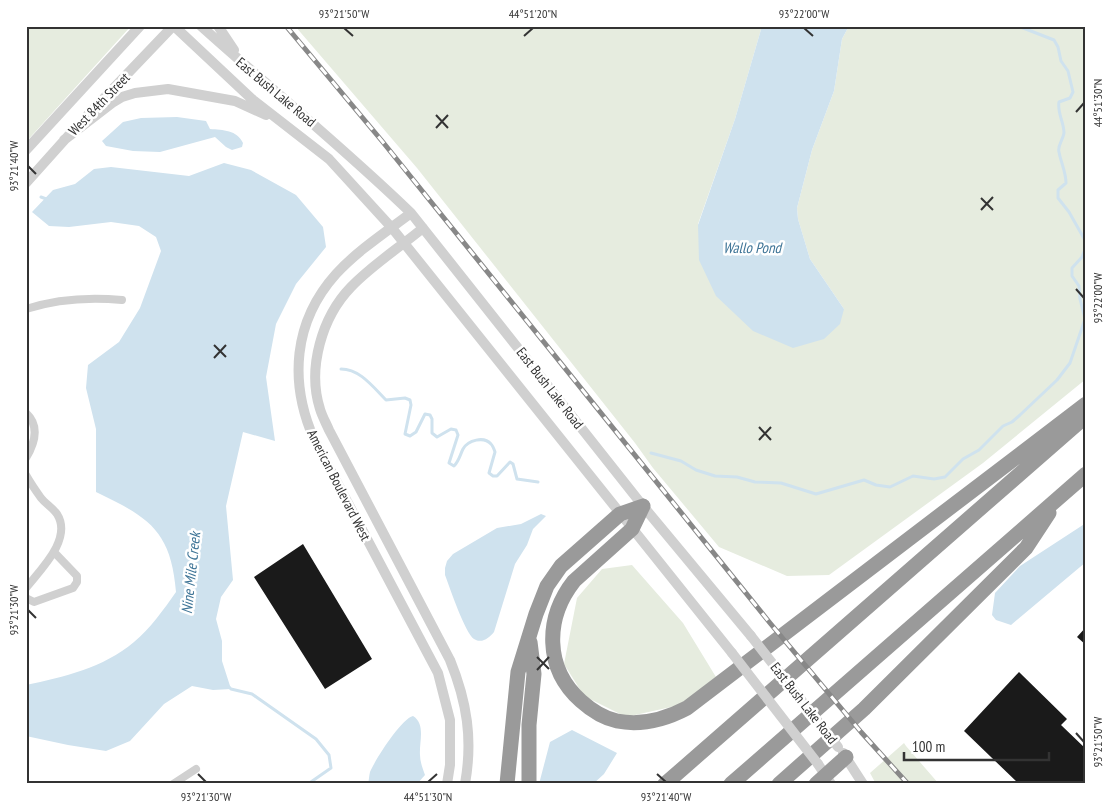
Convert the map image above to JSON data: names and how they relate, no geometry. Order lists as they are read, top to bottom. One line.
{"streets":{"street":["East Bush Lake Road","West 84th Street","American Boulevard West"]},"crossings":[["East Bush Lake Road","West 84th Street"],["East Bush Lake Road","American Boulevard West"]],"water":["Wallo Pond","Nine Mile Creek"],"scale_bar":"100 m","coordinates":["93°21'50\"W","44°51'20\"N","93°22'00\"W","44°51'30\"N","93°21'40\"W","93°21'30\"W"]}
